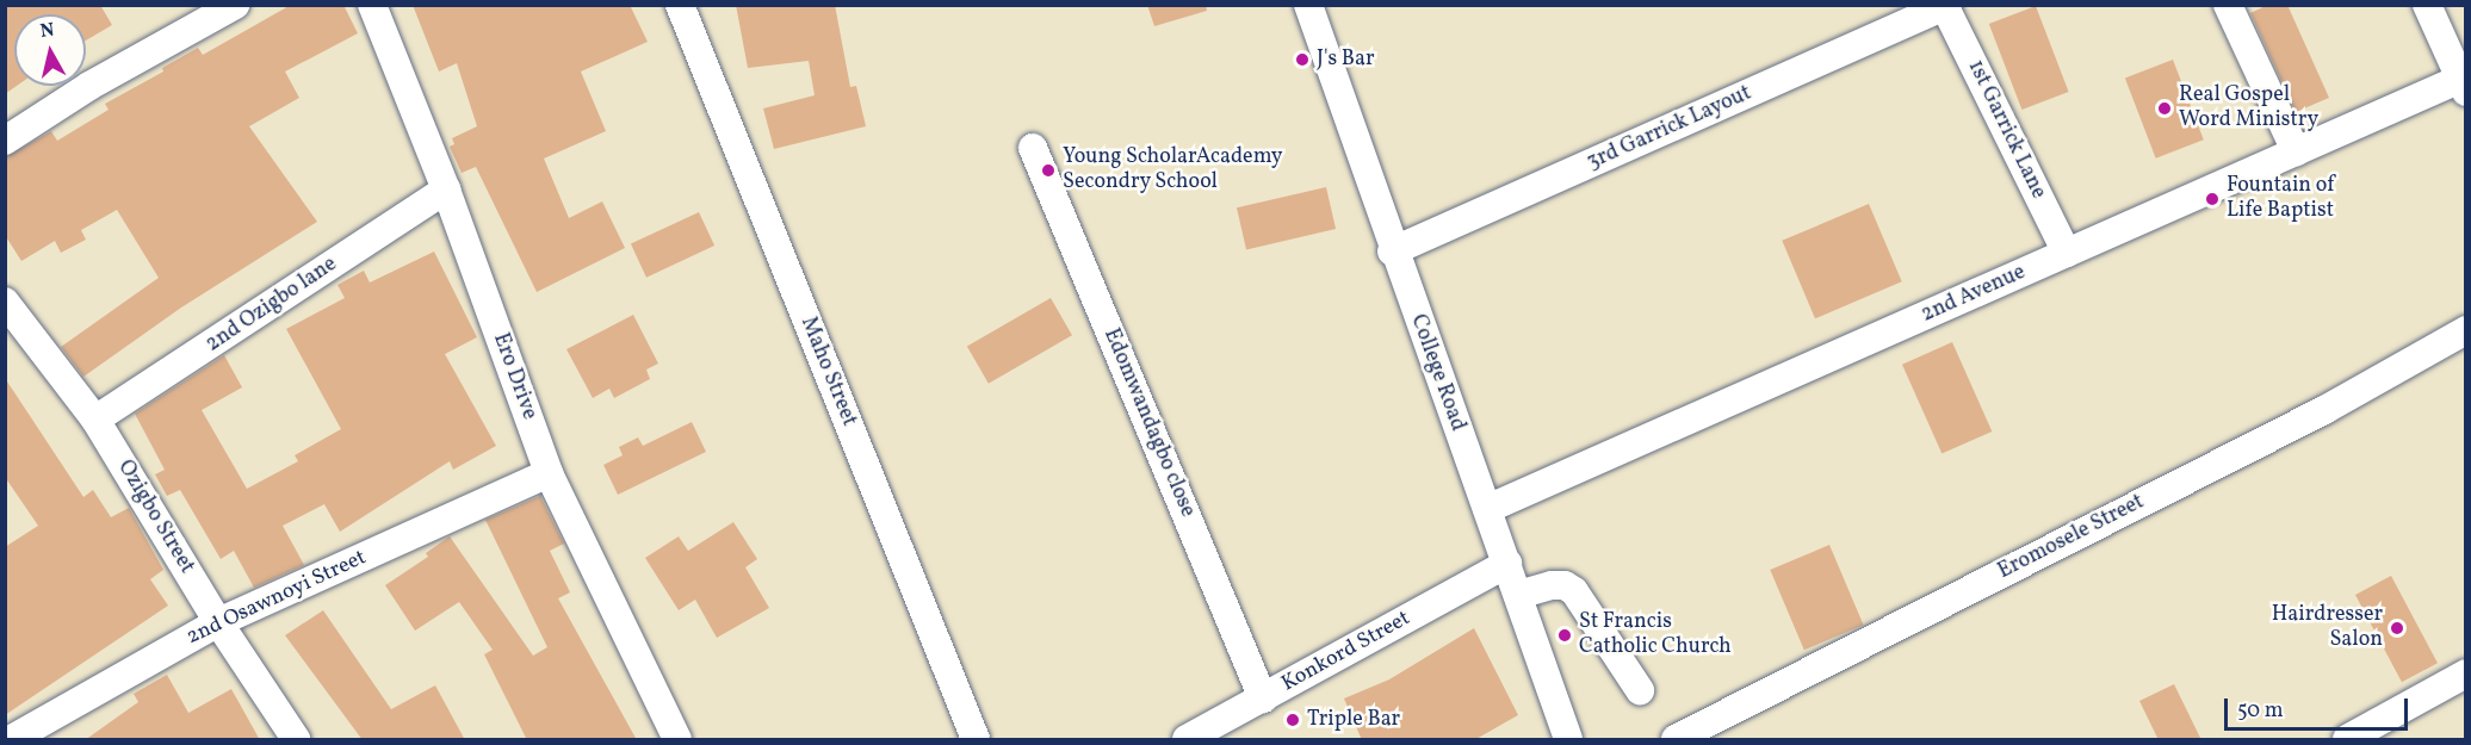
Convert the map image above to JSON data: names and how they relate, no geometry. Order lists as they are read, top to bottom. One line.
{"streets":{"street":["3rd Garrick Layout","1st Garrick Lane","2nd Avenue","2nd Ozigbo lane","Maho Street","College Road","Ero Drive","Edomwandagbo close","Ozigbo Street","Eromosele Street","2nd Osawnoyi Street","Konkord Street"]},"crossings":[["3rd Garrick Layout","1st Garrick Lane"],["3rd Garrick Layout","College Road"],["1st Garrick Lane","2nd Avenue"],["2nd Avenue","College Road"],["2nd Ozigbo lane","Ero Drive"],["2nd Ozigbo lane","Ozigbo Street"],["College Road","Konkord Street"],["Ero Drive","2nd Osawnoyi Street"],["Edomwandagbo close","Konkord Street"],["Ozigbo Street","2nd Osawnoyi Street"]],"places":["J's Bar","Real Gospel Word Ministry","Young ScholarAcademy Secondry School","Fountain of Life Baptist","Hairdresser Salon","St Francis Catholic Church","Triple Bar"],"scale_bar":"50 m","north":"top"}
